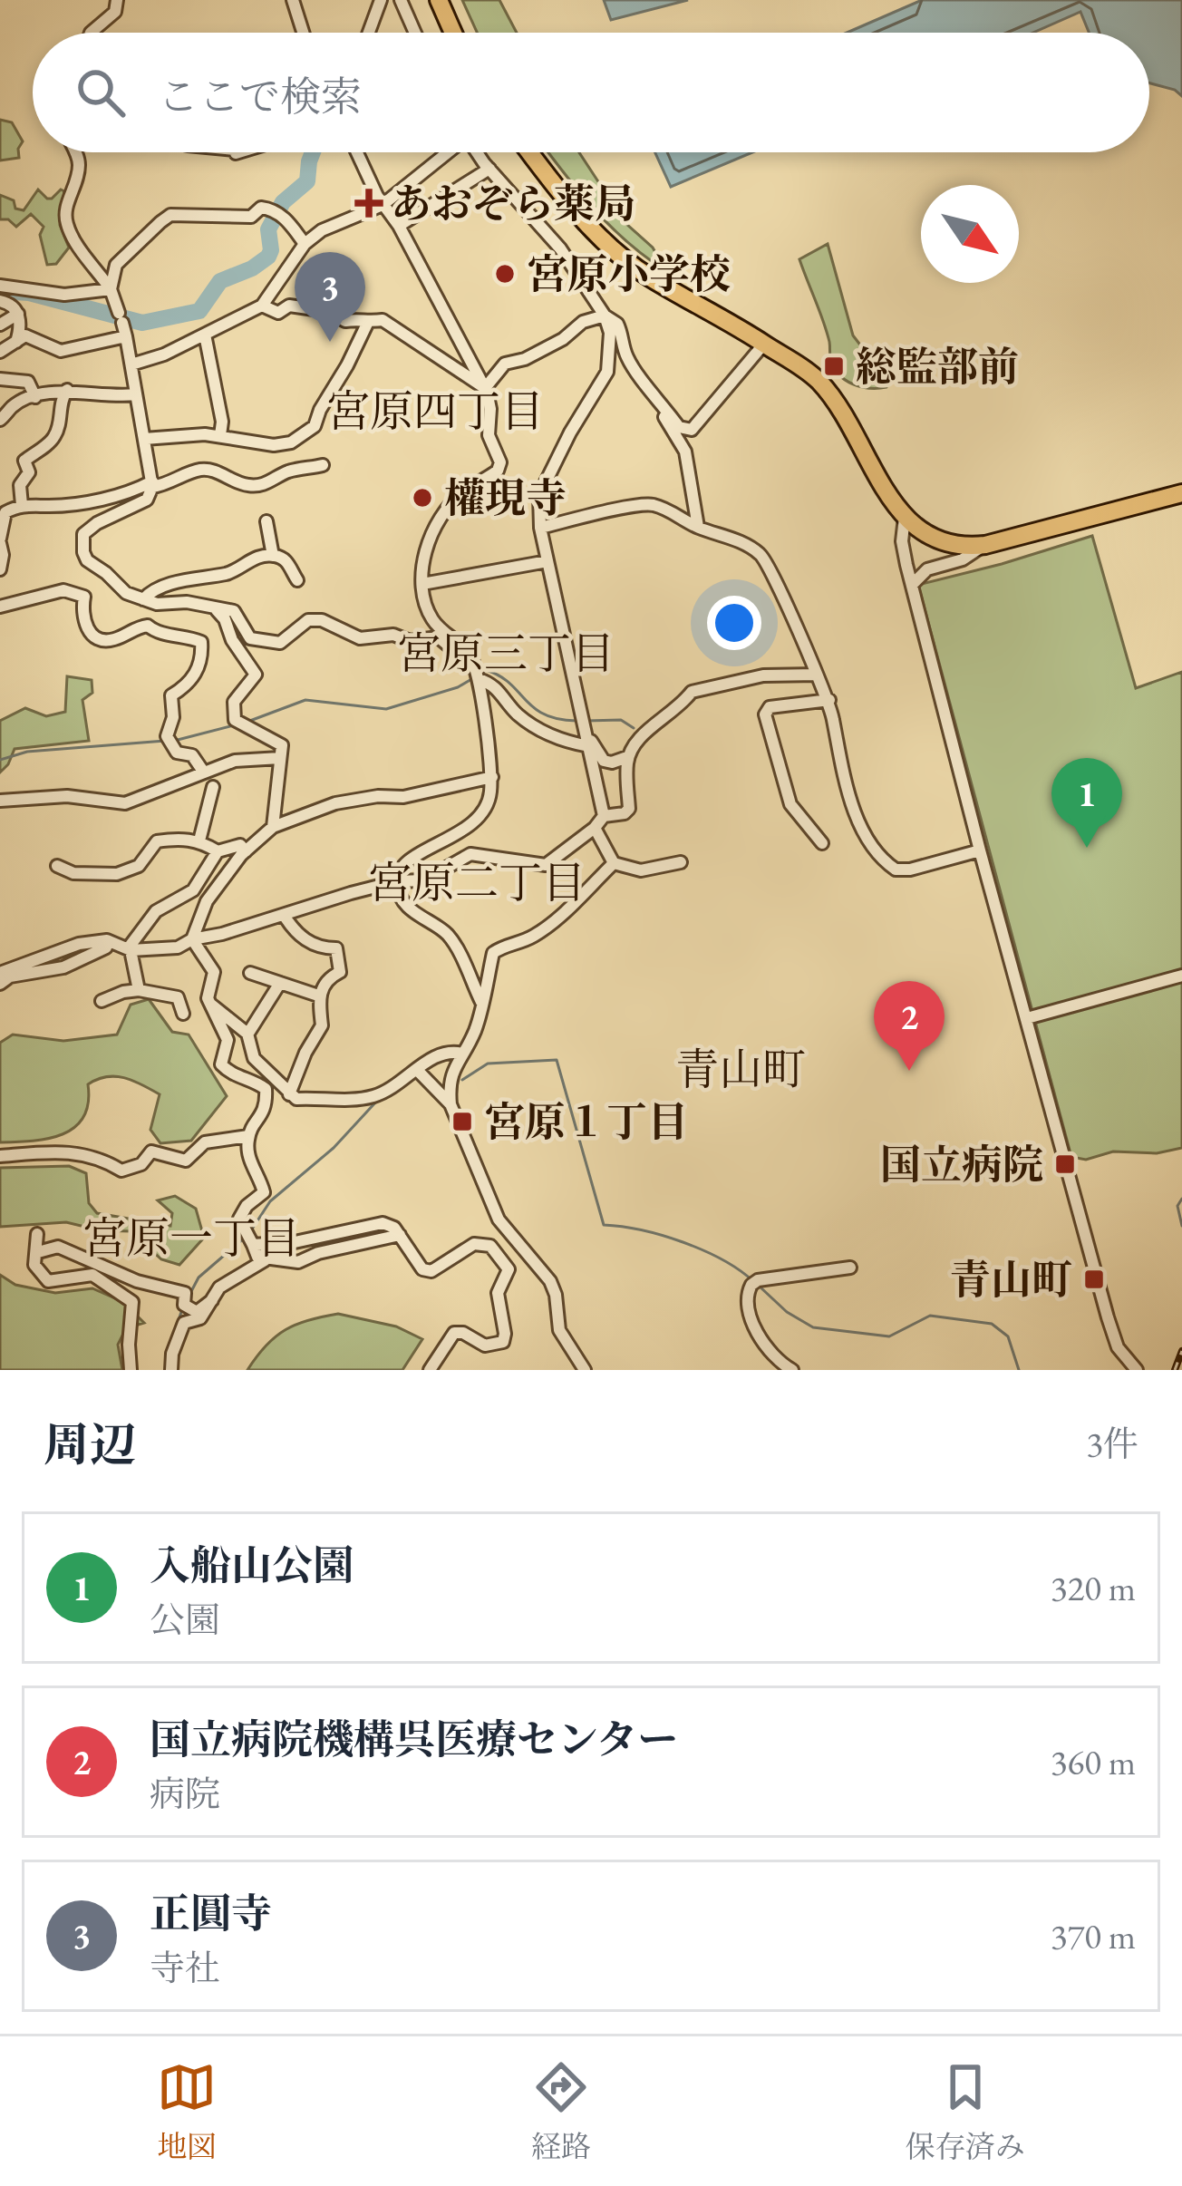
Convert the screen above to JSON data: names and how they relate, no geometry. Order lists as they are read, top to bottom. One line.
{"districts":["宮原四丁目","宮原三丁目","宮原二丁目","青山町","宮原一丁目"],"places":{"health":["あおぞら薬局"],"other":["宮原小学校","權現寺"],"transit":["総監部前","宮原１丁目","国立病院","青山町"]},"north":"bottom right","page":{"search":"ここで検索","pins":["3","1","2"],"heading":["周辺","3件"],"list":[{"mark":"1","name":"入船山公園","note":"公園","value":"320 m"},{"mark":"2","name":"国立病院機構呉医療センター","note":"病院","value":"360 m"},{"mark":"3","name":"正圓寺","note":"寺社","value":"370 m"}],"nav":["地図","経路","保存済み"]}}
